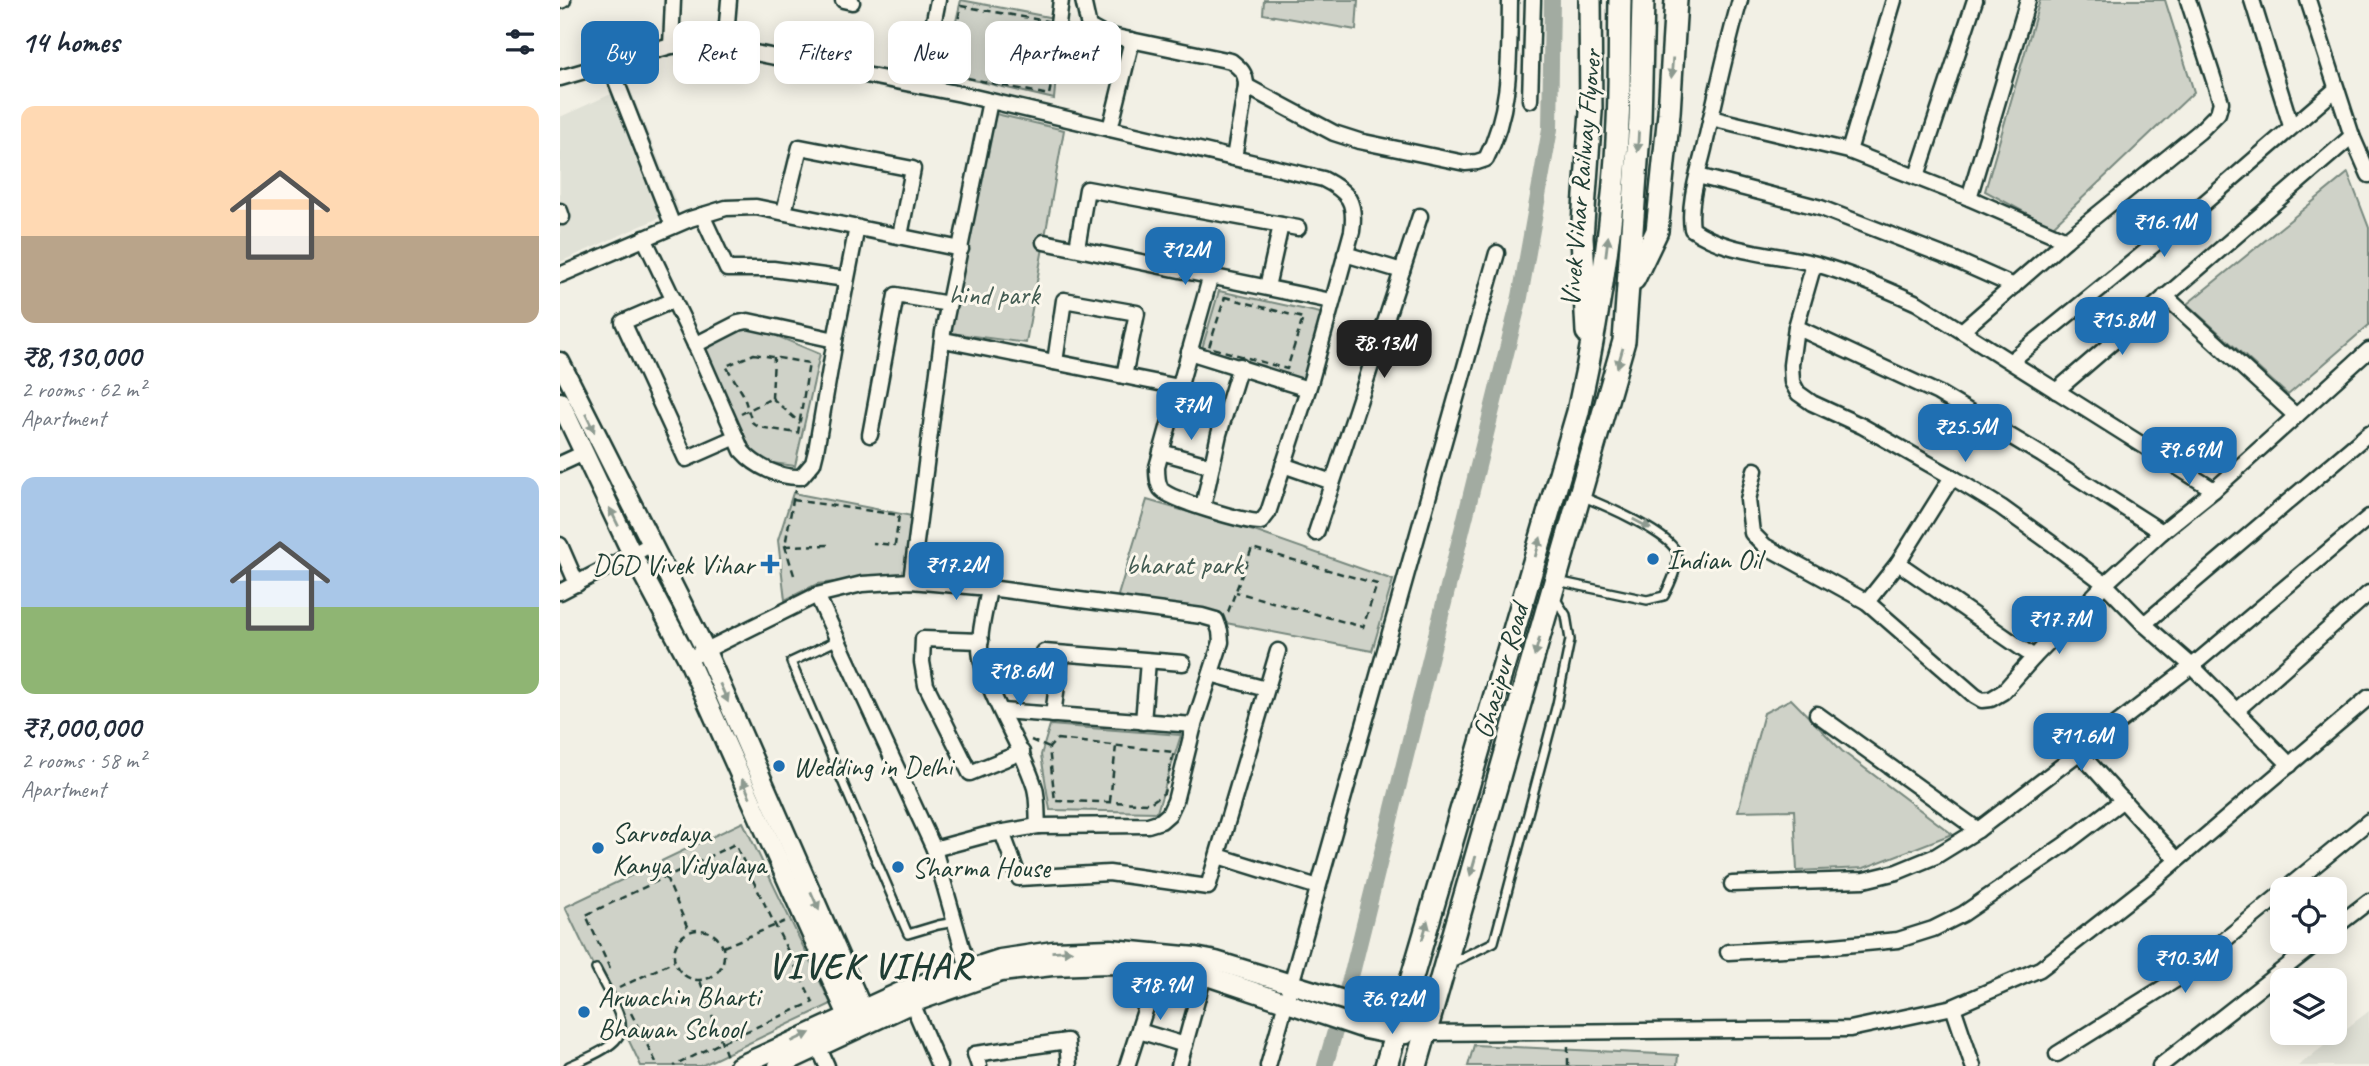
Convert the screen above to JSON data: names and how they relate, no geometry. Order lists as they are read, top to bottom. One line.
{"streets":{"main road":["Vivek Vihar Railway Flyover","Ghazipur Road"]},"crossings":[["Vivek Vihar Railway Flyover","Ghazipur Road"]],"districts":["VIVEK VIHAR"],"parks":["hind park","bharat park"],"places":{"other":["Indian Oil","Wedding in Delhi","Sarvodaya Kanya Vidyalaya","Sharma House","Arwachin Bharti Bhawan School"],"health":["DGD Vivek Vihar"]},"page":{"heading":"14 homes","chip":["Buy","Rent","Filters","New","Apartment"],"list":[{"name":"₹8,130,000","note":"2 rooms · 62 m² · Apartment"},{"name":"₹7,000,000","note":"2 rooms · 58 m² · Apartment"}],"price":["₹16.1M","₹12M","₹15.8M","₹8.13M","₹7M","₹25.5M","₹9.69M","₹17.2M","₹17.7M","₹18.6M","₹11.6M","₹10.3M","₹18.9M","₹6.92M"]}}
